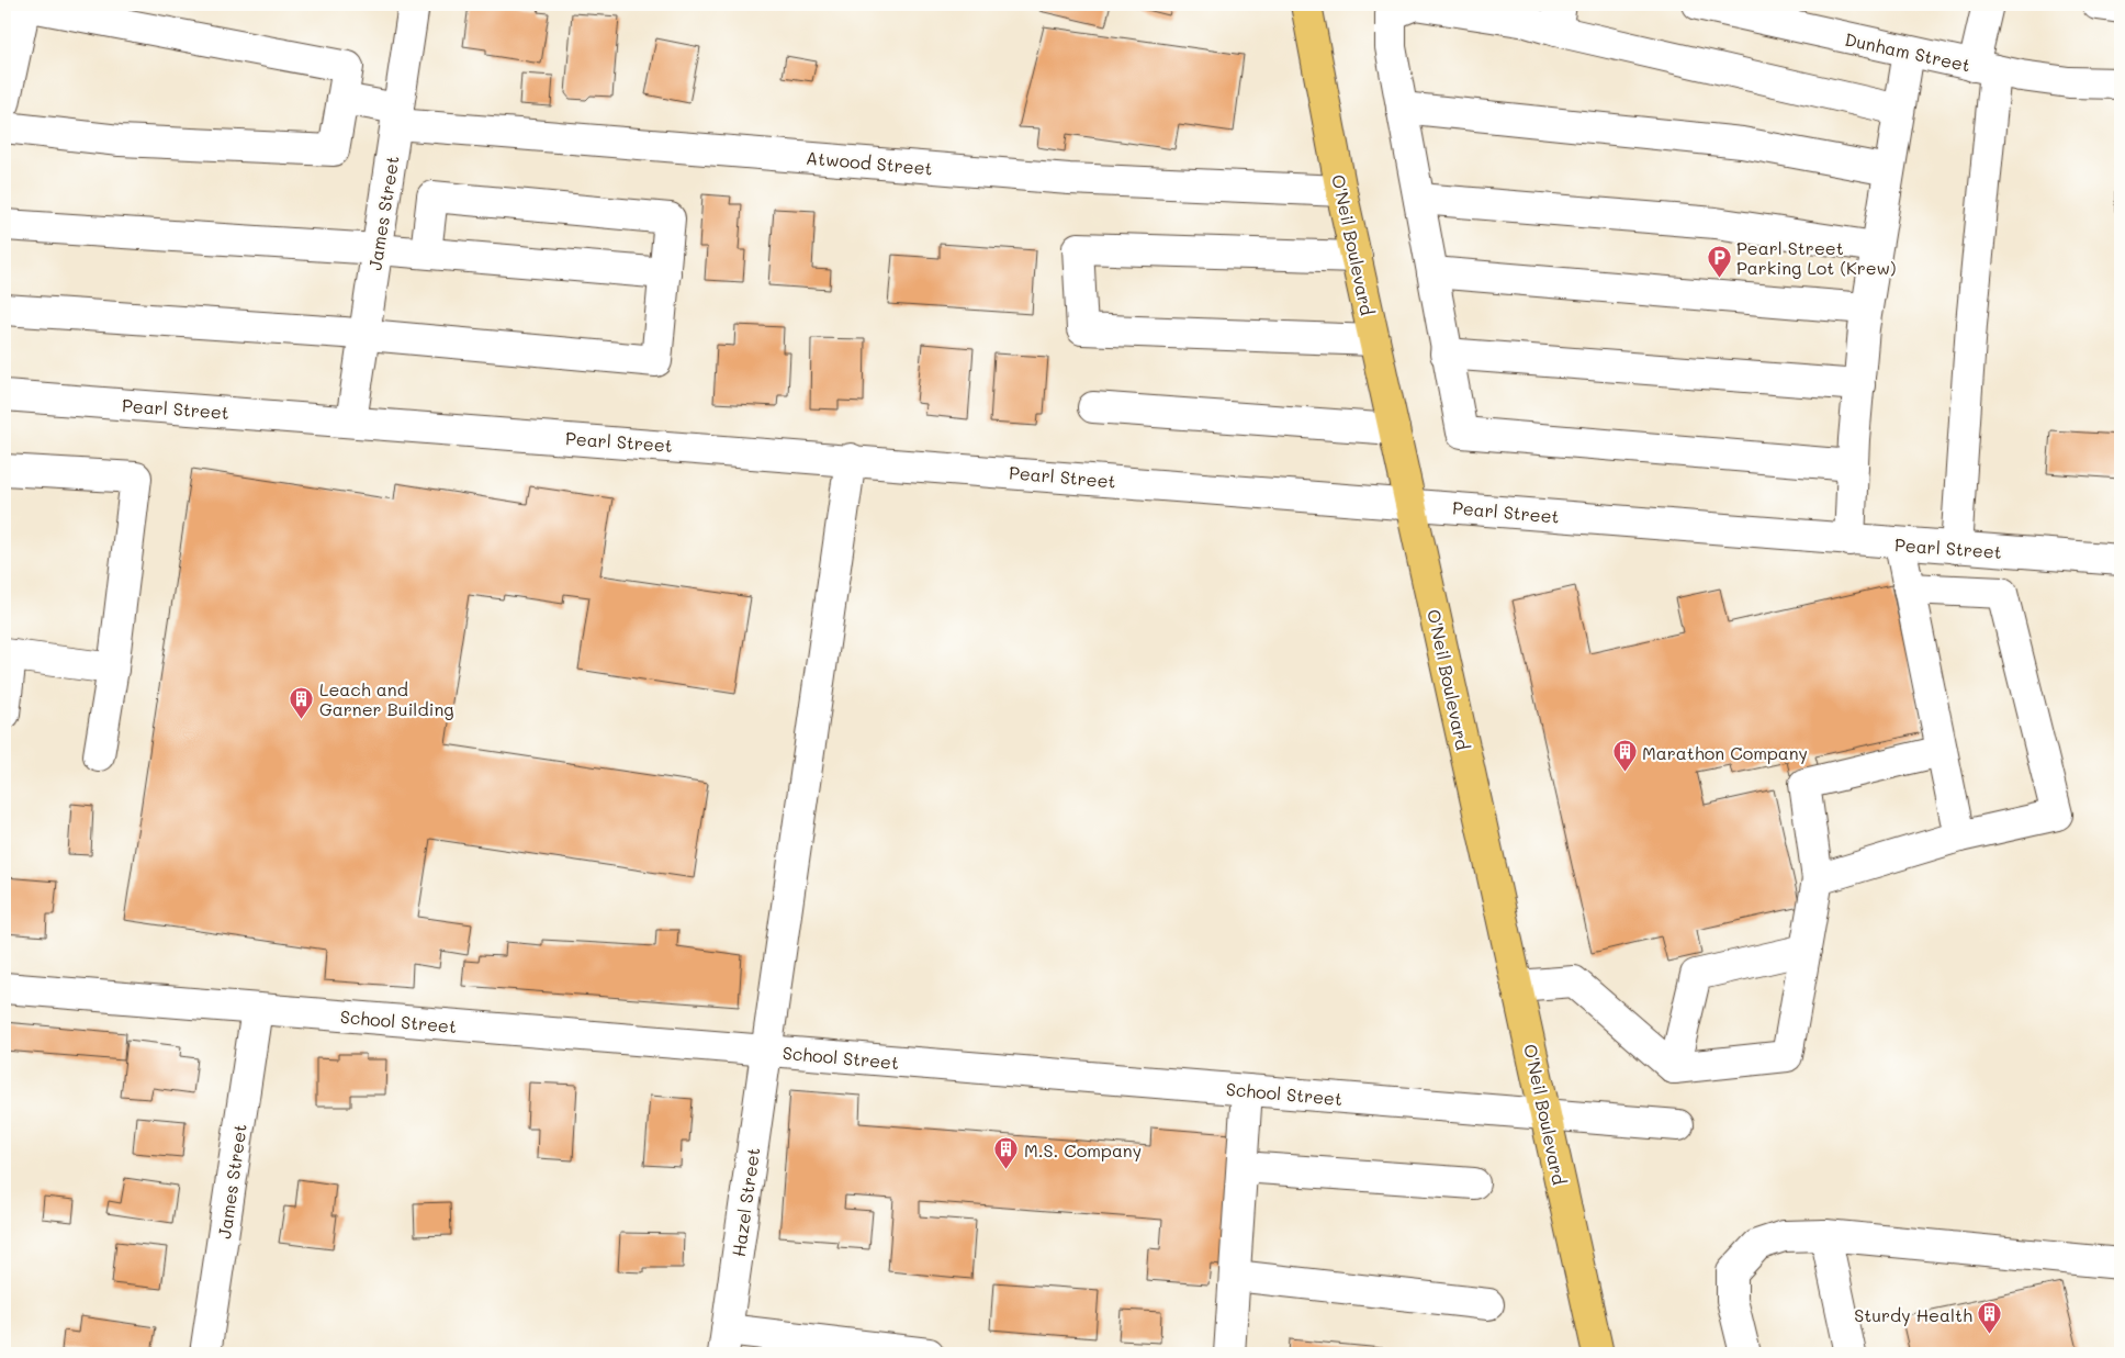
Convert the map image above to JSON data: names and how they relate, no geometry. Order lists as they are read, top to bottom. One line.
{"streets":{"main road":["O'Neil Boulevard"],"street":["Dunham Street","Atwood Street","James Street","Pearl Street","School Street","Hazel Street"]},"crossings":[["Atwood Street","James Street"],["Atwood Street","O'Neil Boulevard"],["James Street","Pearl Street"],["James Street","School Street"],["O'Neil Boulevard","Pearl Street"],["O'Neil Boulevard","School Street"],["Pearl Street","Hazel Street"],["School Street","Hazel Street"]],"places":{"parking":["Pearl Street Parking Lot (Krew)"],"building":["Leach and Garner Building","Marathon Company","M.S. Company","Sturdy Health"]}}
